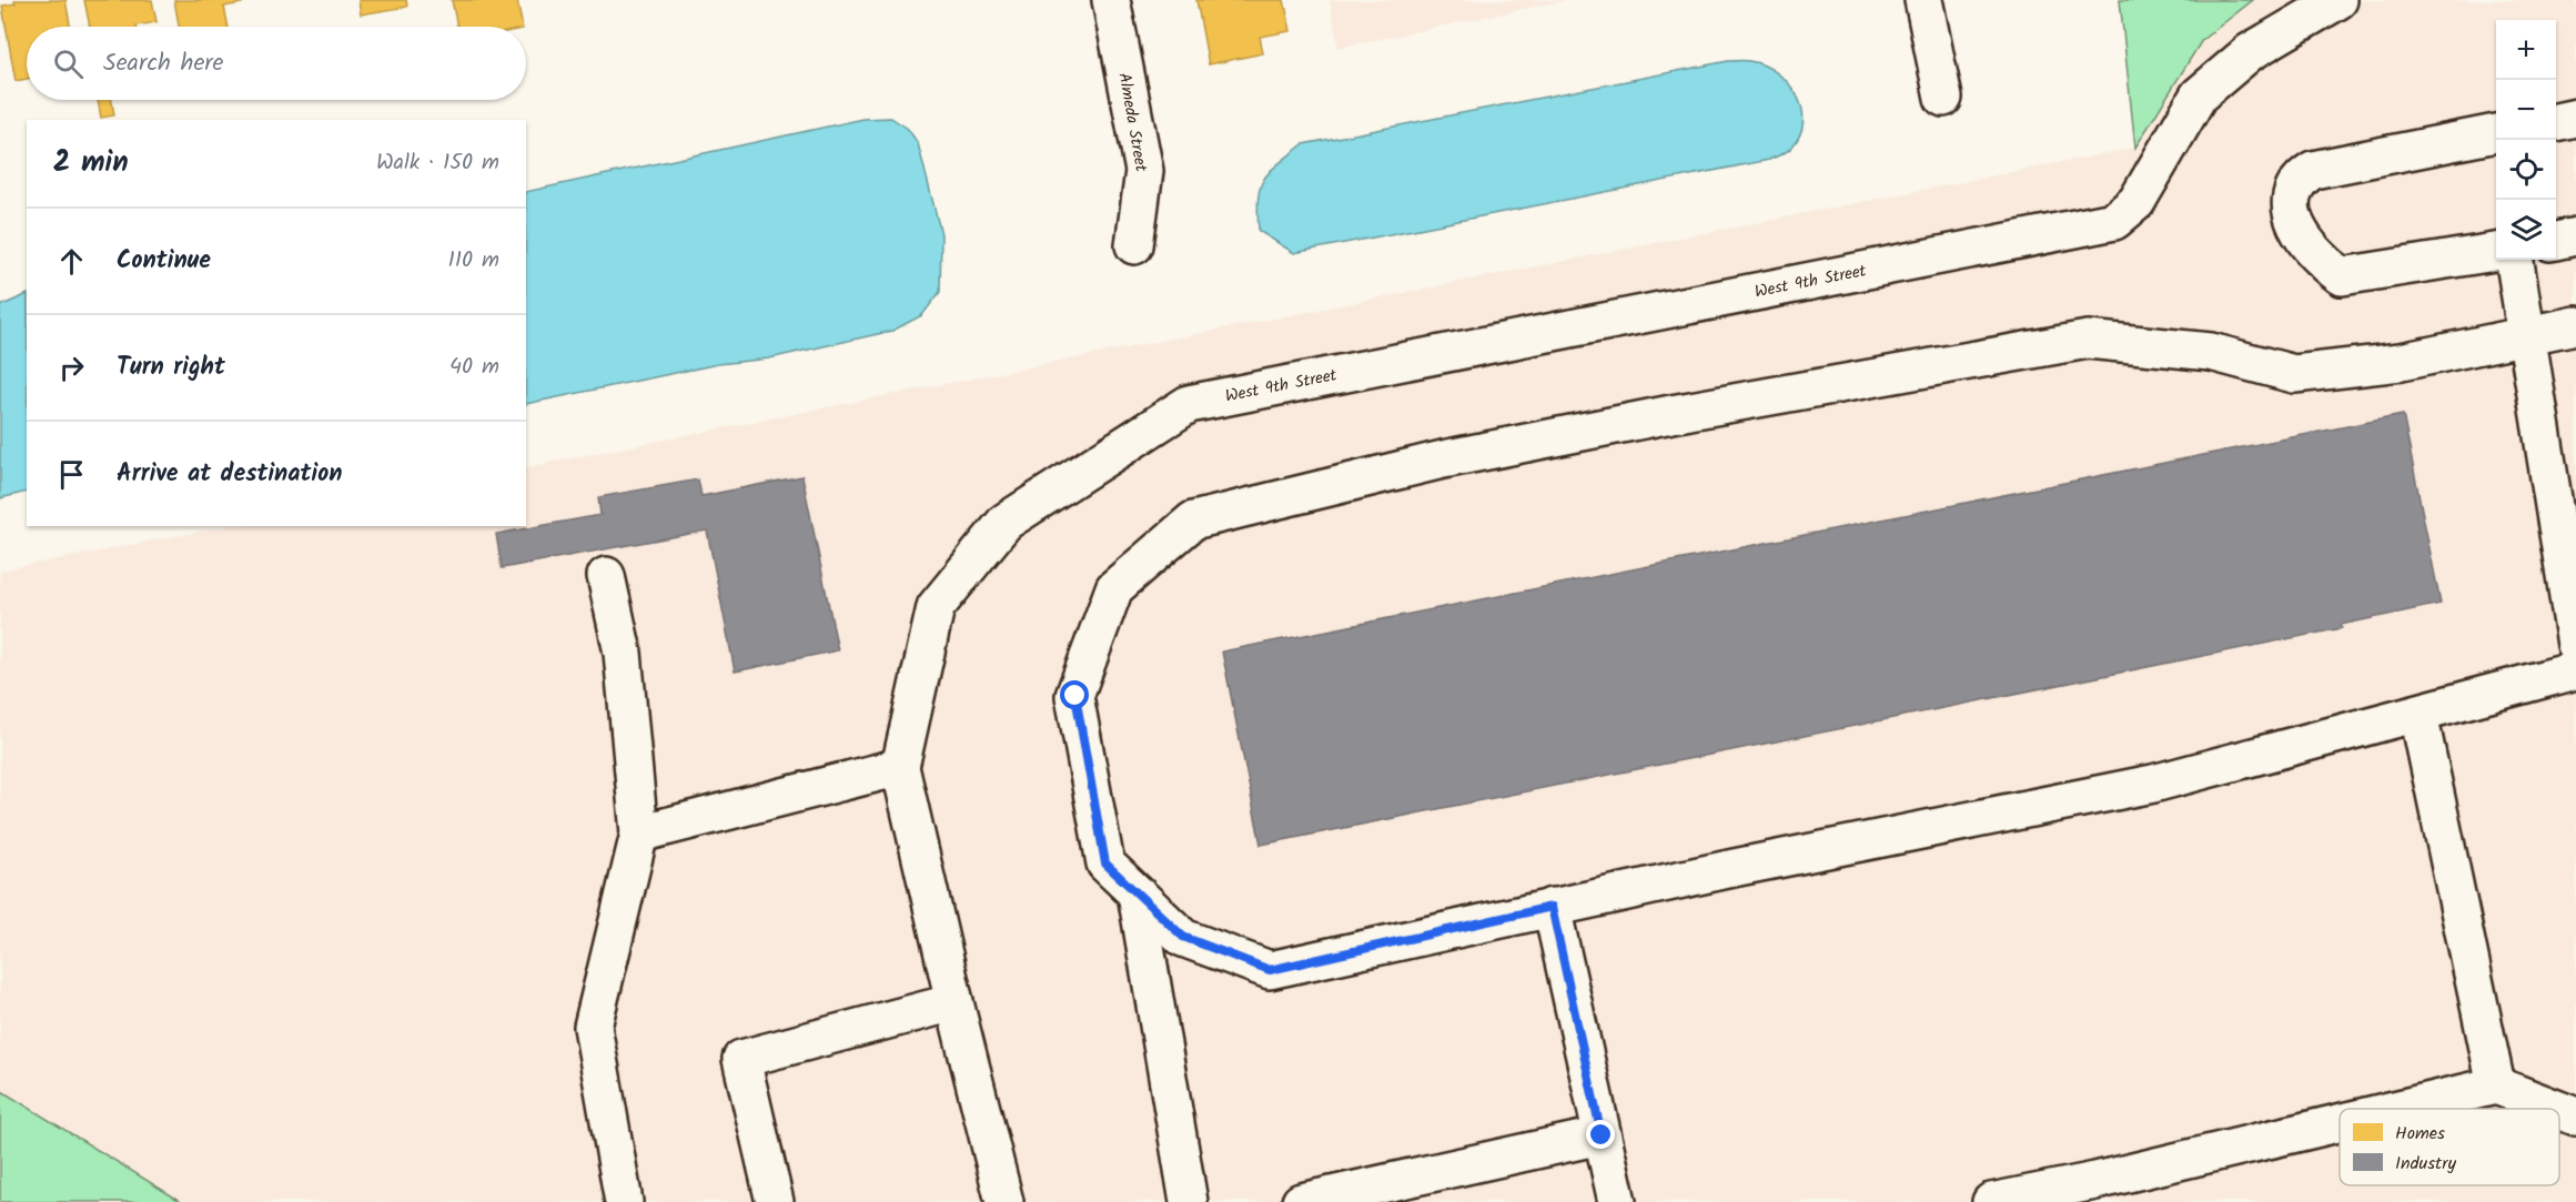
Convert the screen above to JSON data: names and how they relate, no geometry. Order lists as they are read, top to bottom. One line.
{"streets":{"street":["Almeda Street","West 9th Street"]},"legend":["Homes","Industry"],"page":{"map_buttons":["+","−"],"search":"Search here","heading":["2 min","Walk · 150 m"],"list":[["Continue","110 m"],["Turn right","40 m"],"Arrive at destination"]}}
